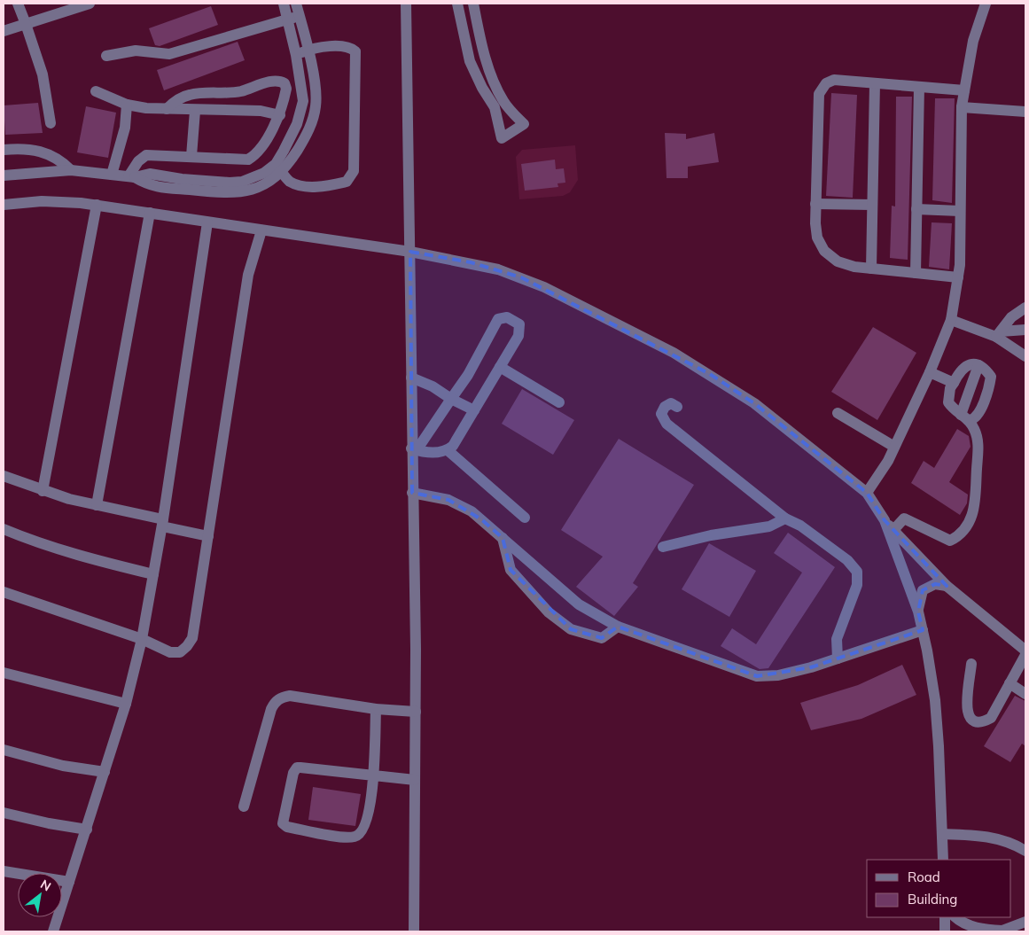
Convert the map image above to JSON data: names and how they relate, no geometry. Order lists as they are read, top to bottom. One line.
{"legend":["Road","Building"],"north":"top right"}
